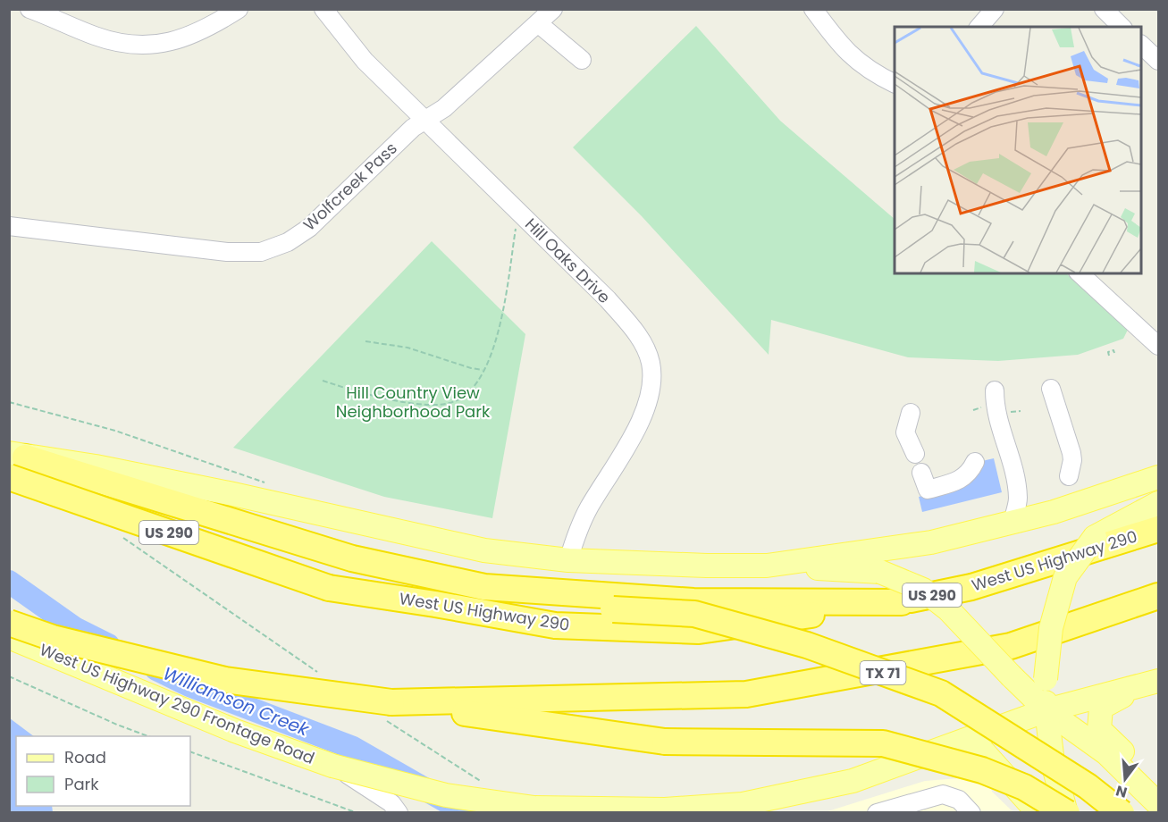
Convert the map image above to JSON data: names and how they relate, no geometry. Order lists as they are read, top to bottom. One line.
{"streets":{"highway":["US 290","West US Highway 290","TX 71"],"main road":["West US Highway 290 Frontage Road"],"street":["Wolfcreek Pass","Hill Oaks Drive"]},"crossings":[["Wolfcreek Pass","Hill Oaks Drive"],["West US Highway 290","TX 71"]],"water":["Williamson Creek"],"parks":["Hill Country View Neighborhood Park"],"legend":["Road","Park"],"north":"bottom"}
